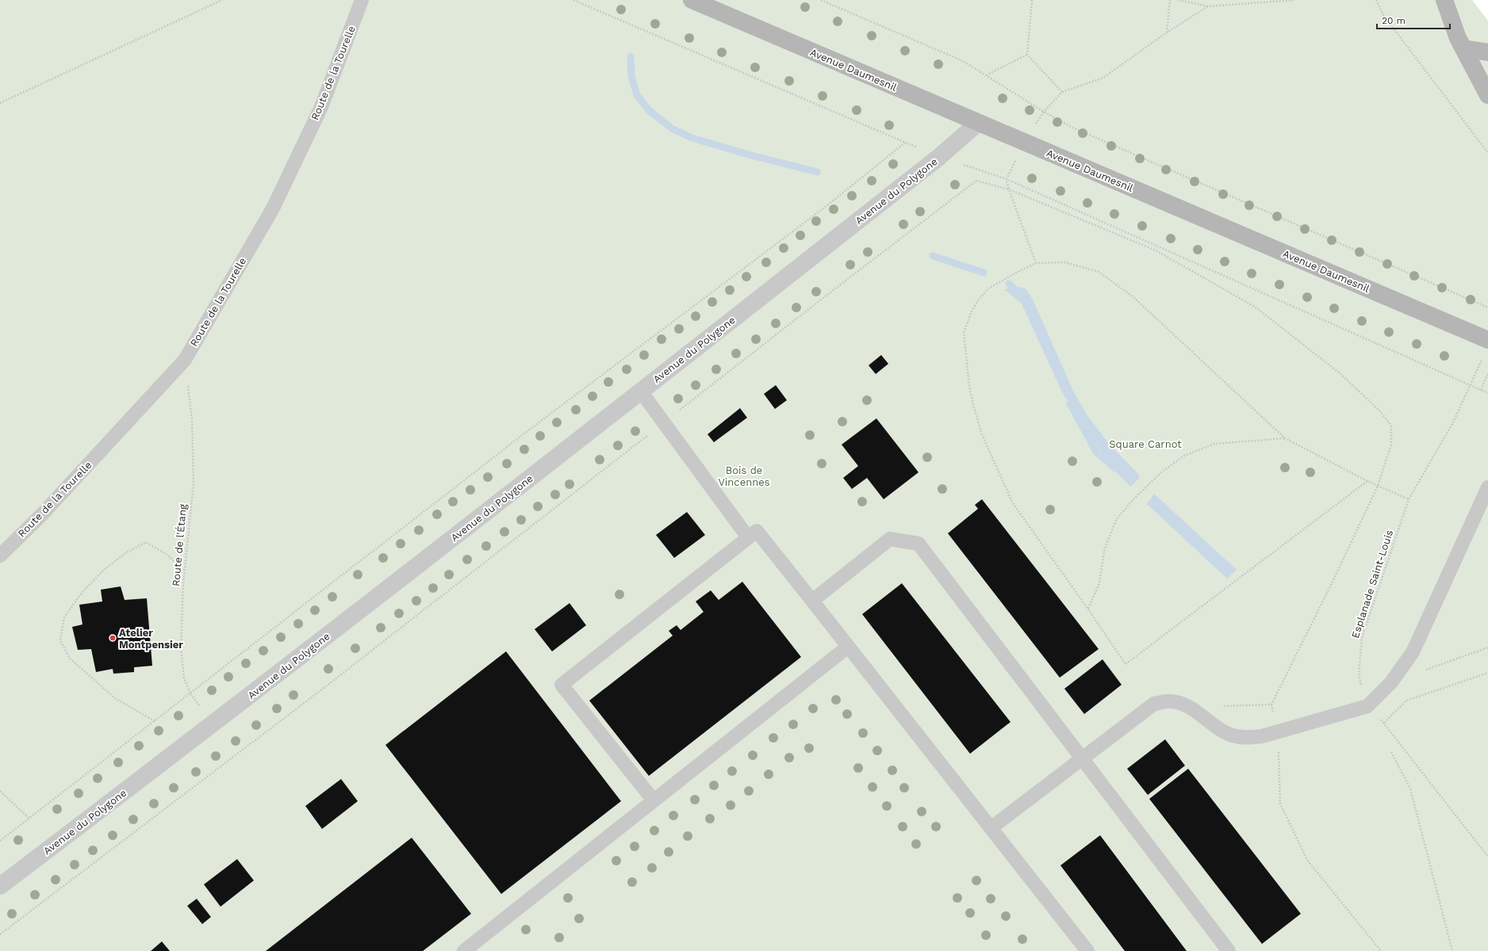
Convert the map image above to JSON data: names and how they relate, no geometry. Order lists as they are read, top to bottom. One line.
{"streets":{"street":["Avenue Daumesnil","Avenue du Polygone"],"lane":["Route de la Tourelle"],"path":["Route de l'Étang","Esplanade Saint-Louis"]},"crossings":[["Avenue Daumesnil","Avenue du Polygone"],["Route de la Tourelle","Route de l'Étang"],["Avenue du Polygone","Route de l'Étang"]],"parks":["Square Carnot","Bois de Vincennes"],"places":["Atelier Montpensier"],"scale_bar":"20 m"}
